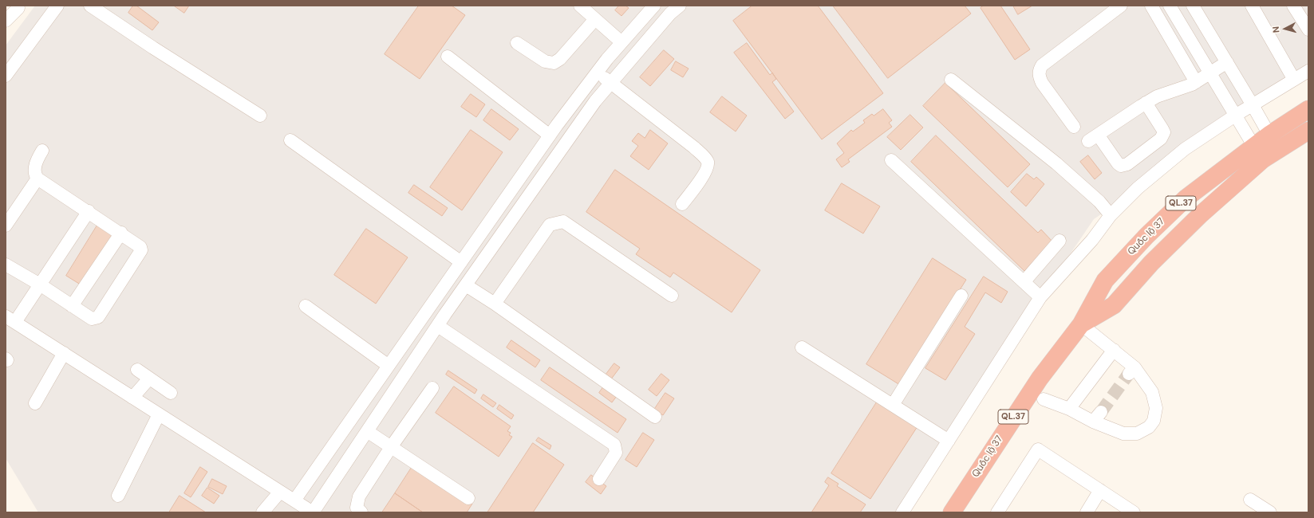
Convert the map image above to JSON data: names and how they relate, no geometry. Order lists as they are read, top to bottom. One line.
{"streets":{"highway":["QL.37","Quốc lộ 37"]},"north":"left"}
